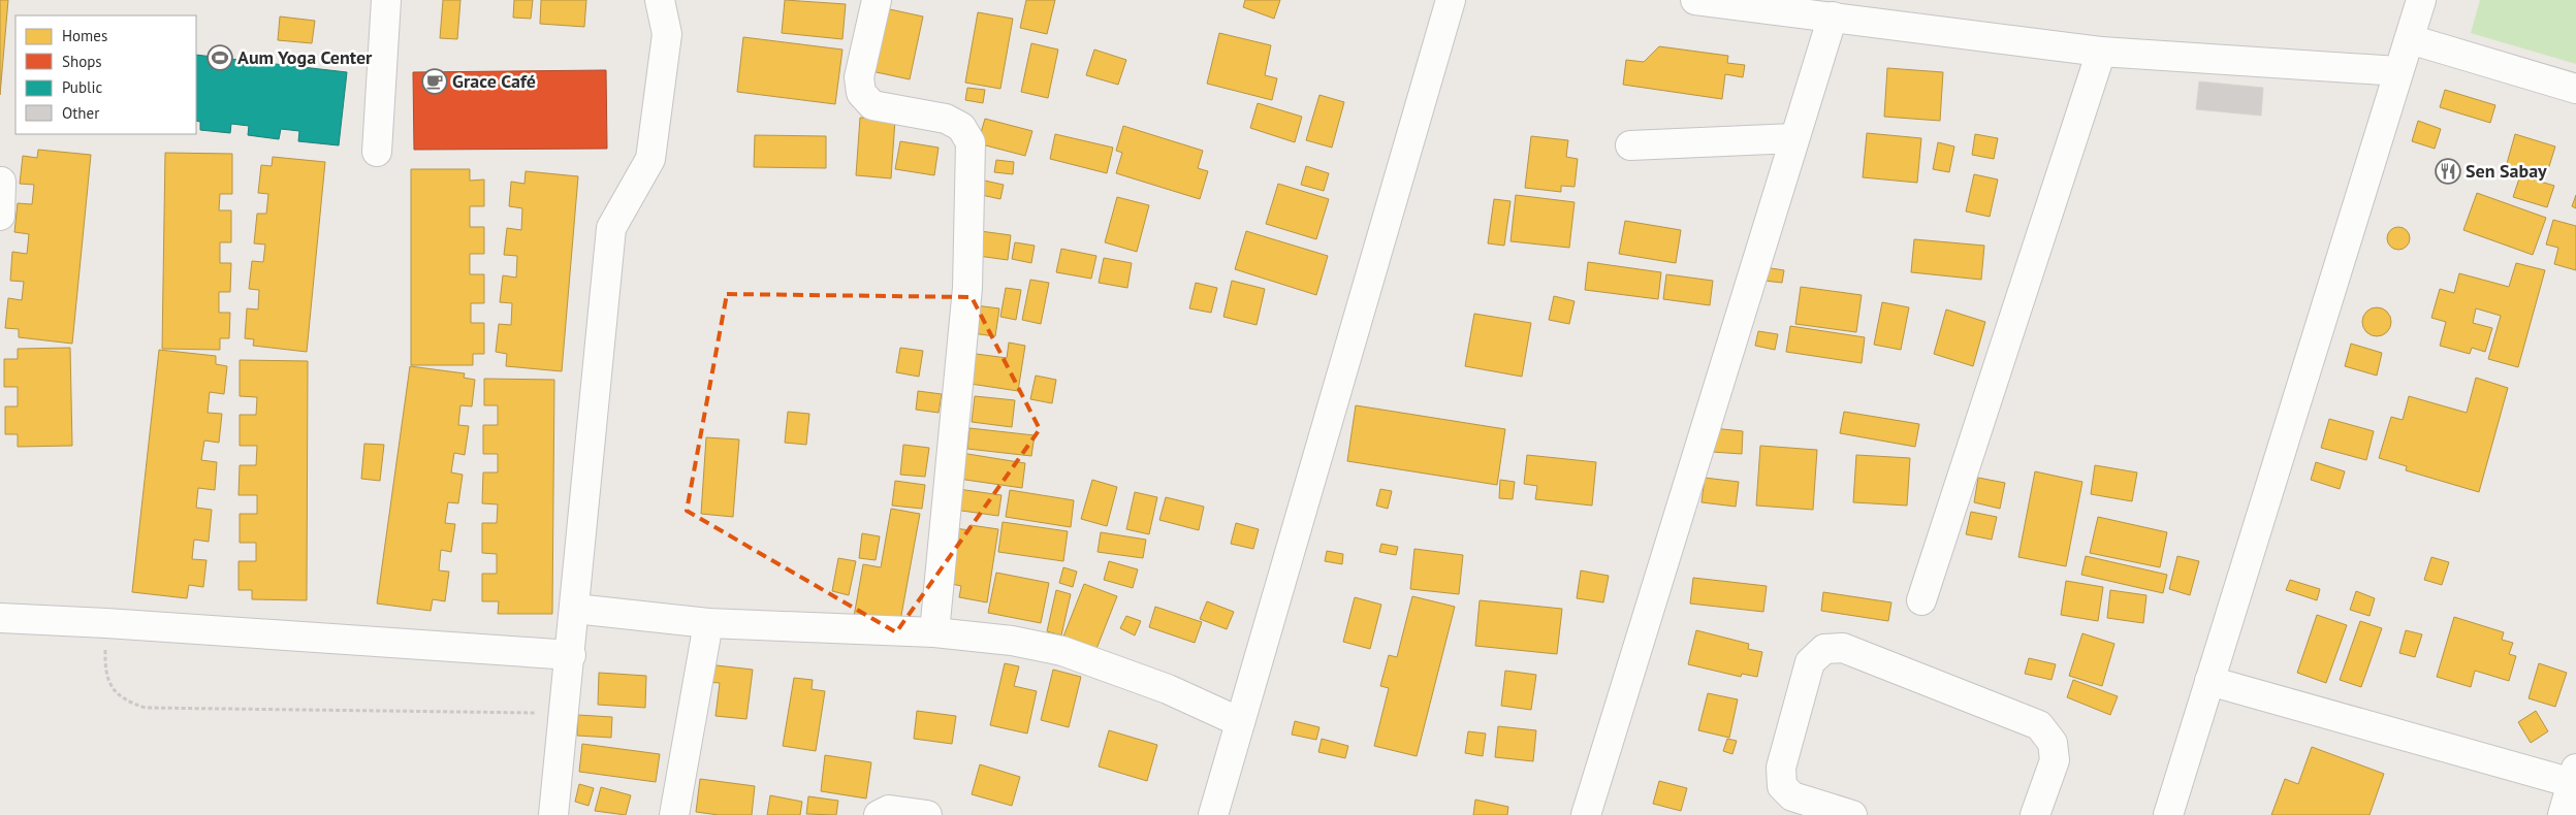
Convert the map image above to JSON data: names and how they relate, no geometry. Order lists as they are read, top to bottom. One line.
{"places":{"sports":["Aum Yoga Center"],"cafe":["Grace Café"],"restaurant":["Sen Sabay"]},"legend":["Homes","Shops","Public","Other"]}
